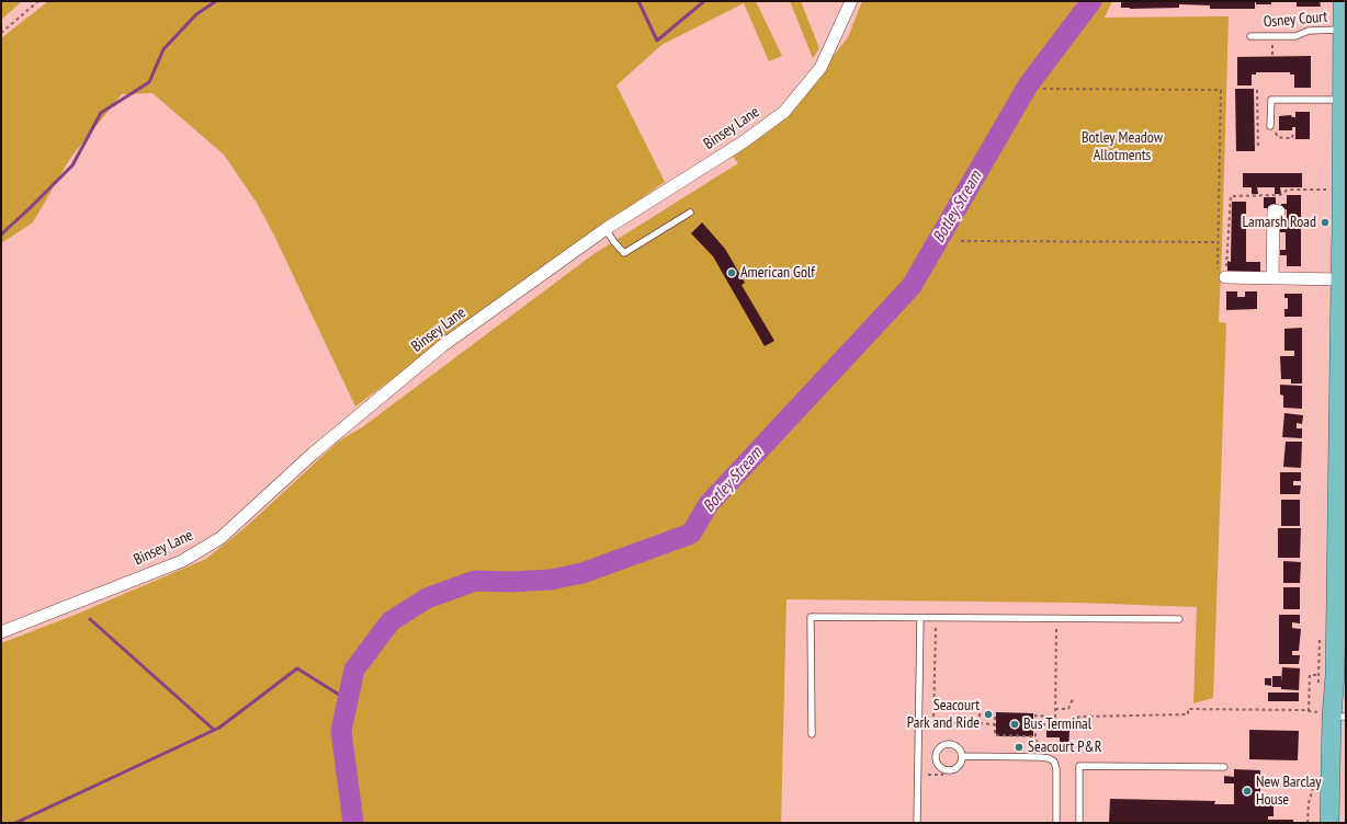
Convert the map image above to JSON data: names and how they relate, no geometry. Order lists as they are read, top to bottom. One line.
{"streets":{"street":["Binsey Lane"],"lane":["Osney Court"]},"water":["Botley Stream"],"parks":["Botley Meadow Allotments"],"places":["Lamarsh Road","American Golf","Seacourt Park and Ride","Bus Terminal","Seacourt P&R","New Barclay House"]}
